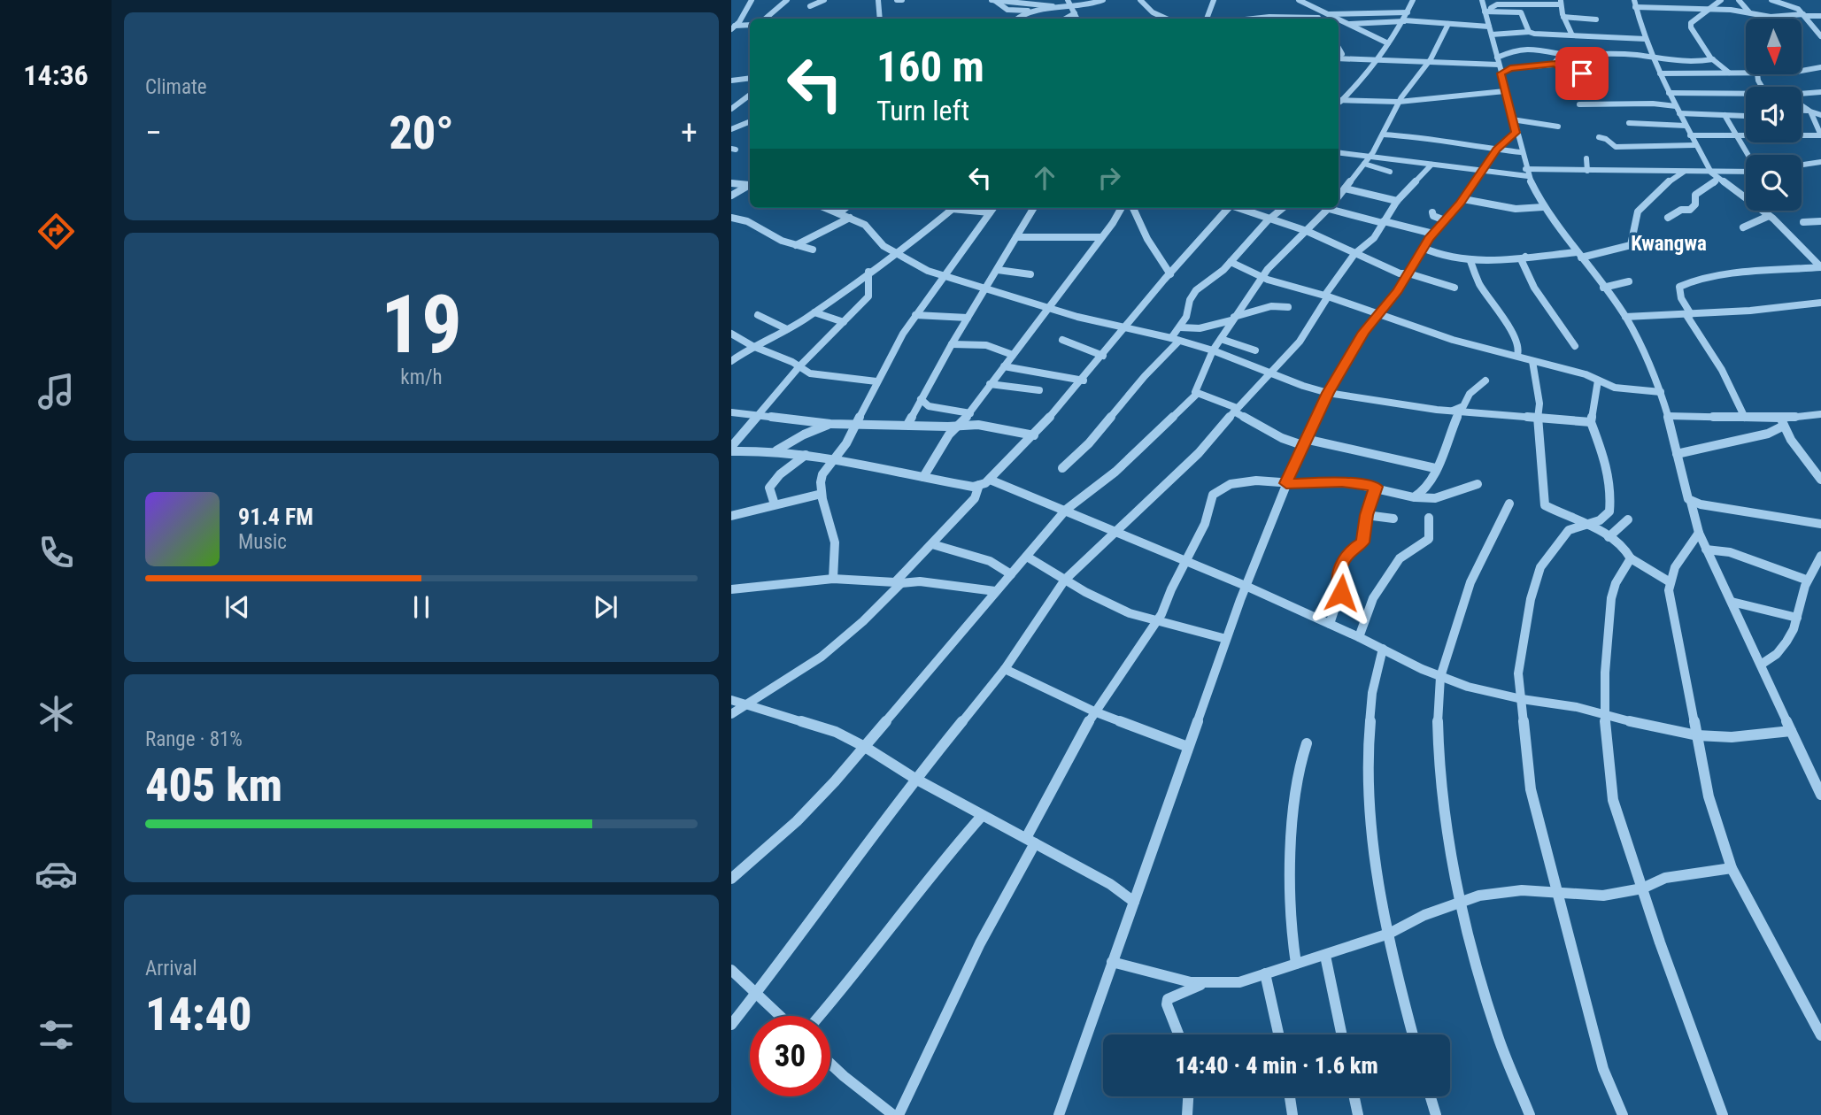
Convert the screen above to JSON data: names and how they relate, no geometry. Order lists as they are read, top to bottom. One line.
{"districts":["Kwangwa"],"north":"bottom","page":{"tabs":"14:36","tile":["Climate",["19","km/h"],["Range · 81%","405 km"],["Arrival","14:40"]],"turn":["160 m","Turn left"],"heat":["−","20°","+"],"song":["91.4 FM","Music"],"limit":"30","trip":"14:40 · 4 min · 1.6 km"}}
